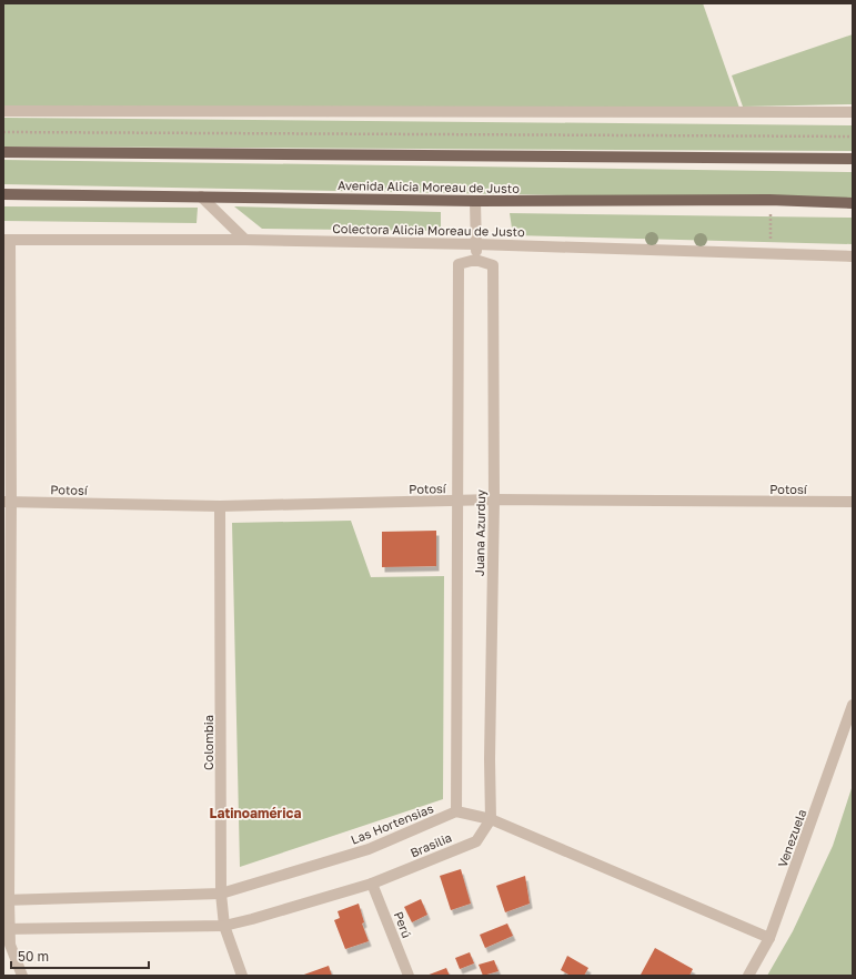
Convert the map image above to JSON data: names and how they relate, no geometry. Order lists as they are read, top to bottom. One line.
{"streets":{"main road":["Avenida Alicia Moreau de Justo"],"street":["Colectora Alicia Moreau de Justo","Potosí","Juana Azurduy","Colombia","Las Hortensias","Venezuela","Brasilia","Perú"]},"crossings":[["Potosí","Juana Azurduy"],["Potosí","Colombia"],["Juana Azurduy","Las Hortensias"],["Juana Azurduy","Brasilia"],["Colombia","Las Hortensias"],["Brasilia","Perú"]],"districts":["Latinoamérica"],"scale_bar":"50 m"}
